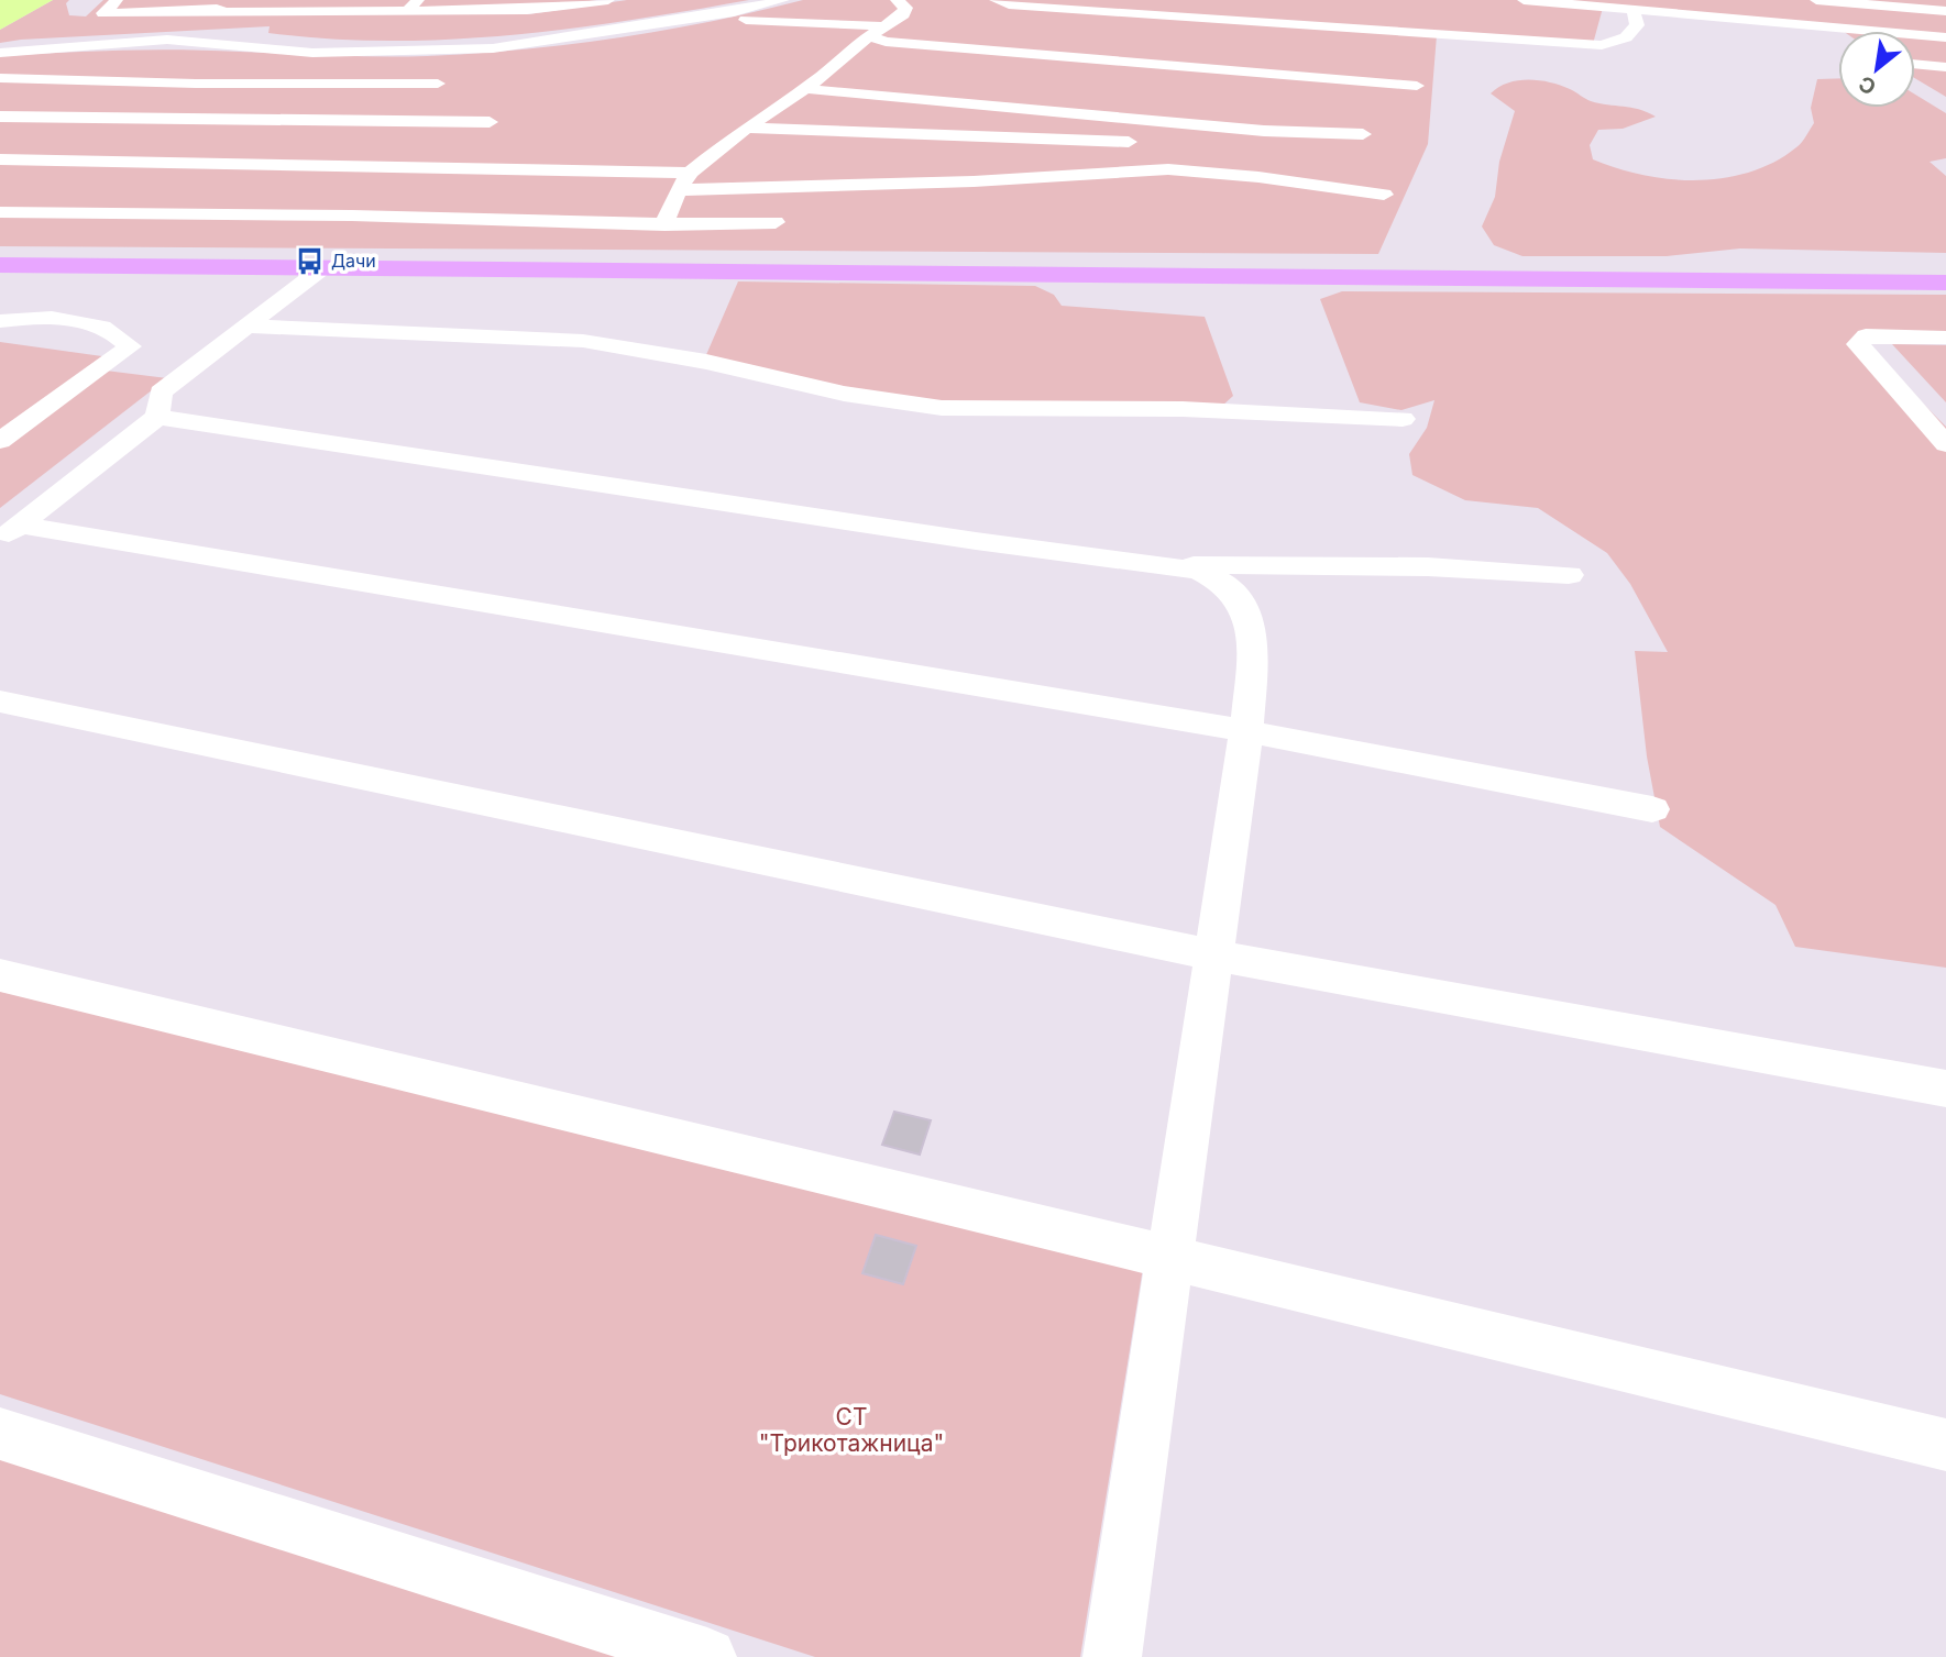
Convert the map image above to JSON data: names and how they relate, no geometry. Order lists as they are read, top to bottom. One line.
{"parks":["СТ \"Трикотажница\""],"places":{"bus stop":["Дачи"]},"north":"bottom left"}
